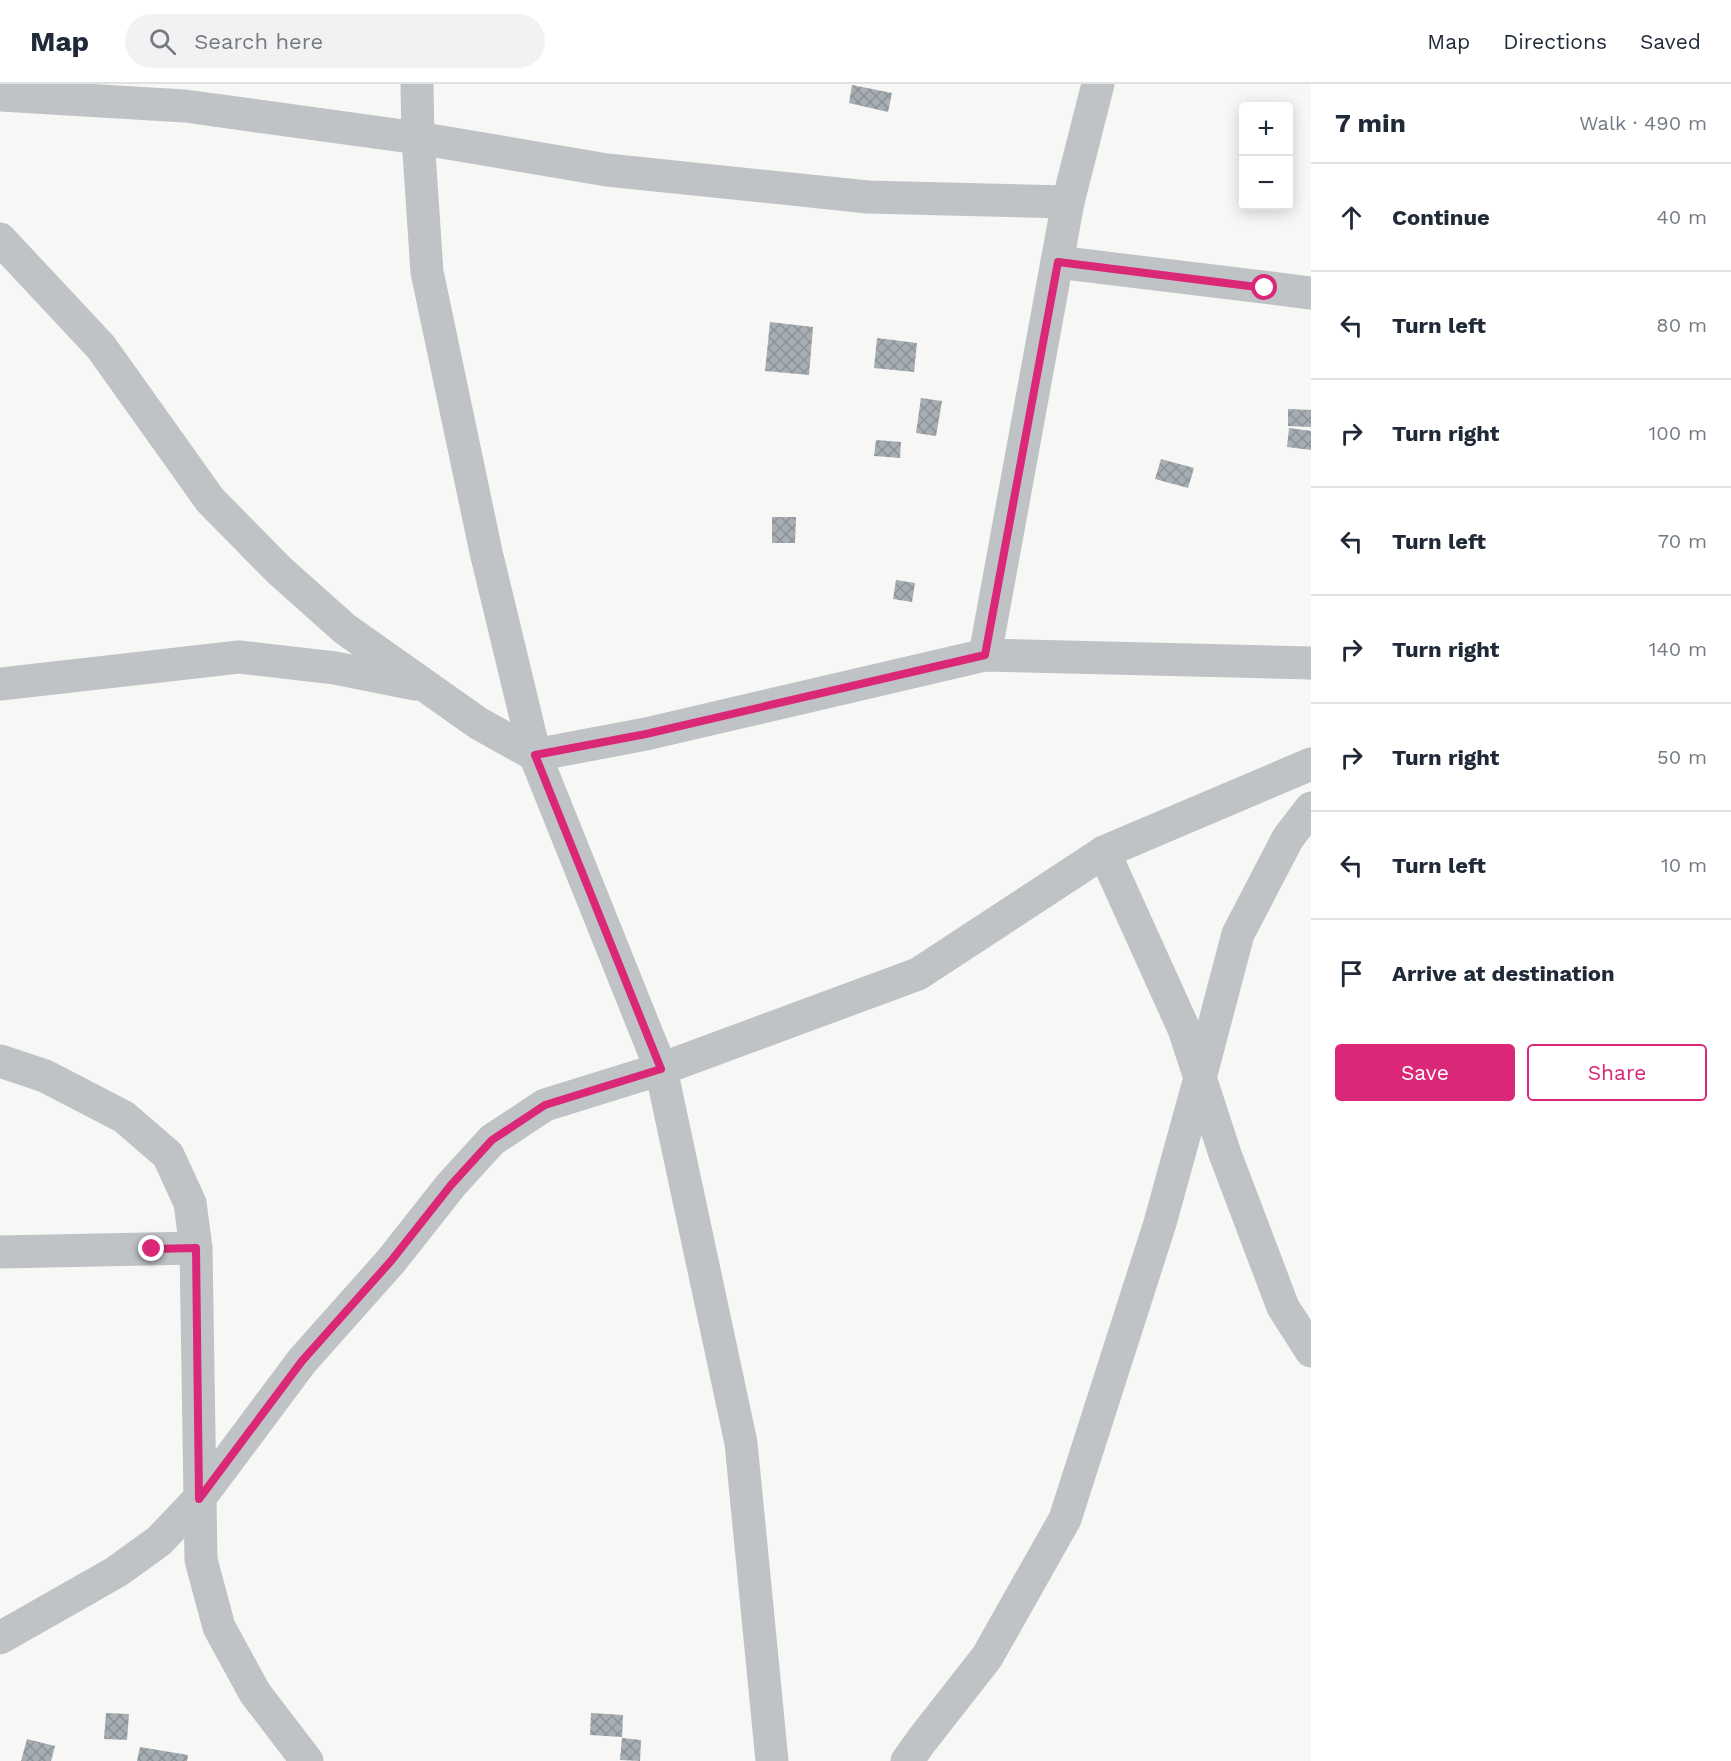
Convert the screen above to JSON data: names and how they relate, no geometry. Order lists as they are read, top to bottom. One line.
{"page":{"header":"Map","search":"Search here","nav":["Map","Directions","Saved"],"heading":["7 min","Walk · 490 m"],"map_buttons":["+","−"],"list":[["Continue","40 m"],["Turn left","80 m"],["Turn right","100 m"],["Turn left","70 m"],["Turn right","140 m"],["Turn right","50 m"],["Turn left","10 m"],"Arrive at destination"],"buttons":["Save","Share"]}}
